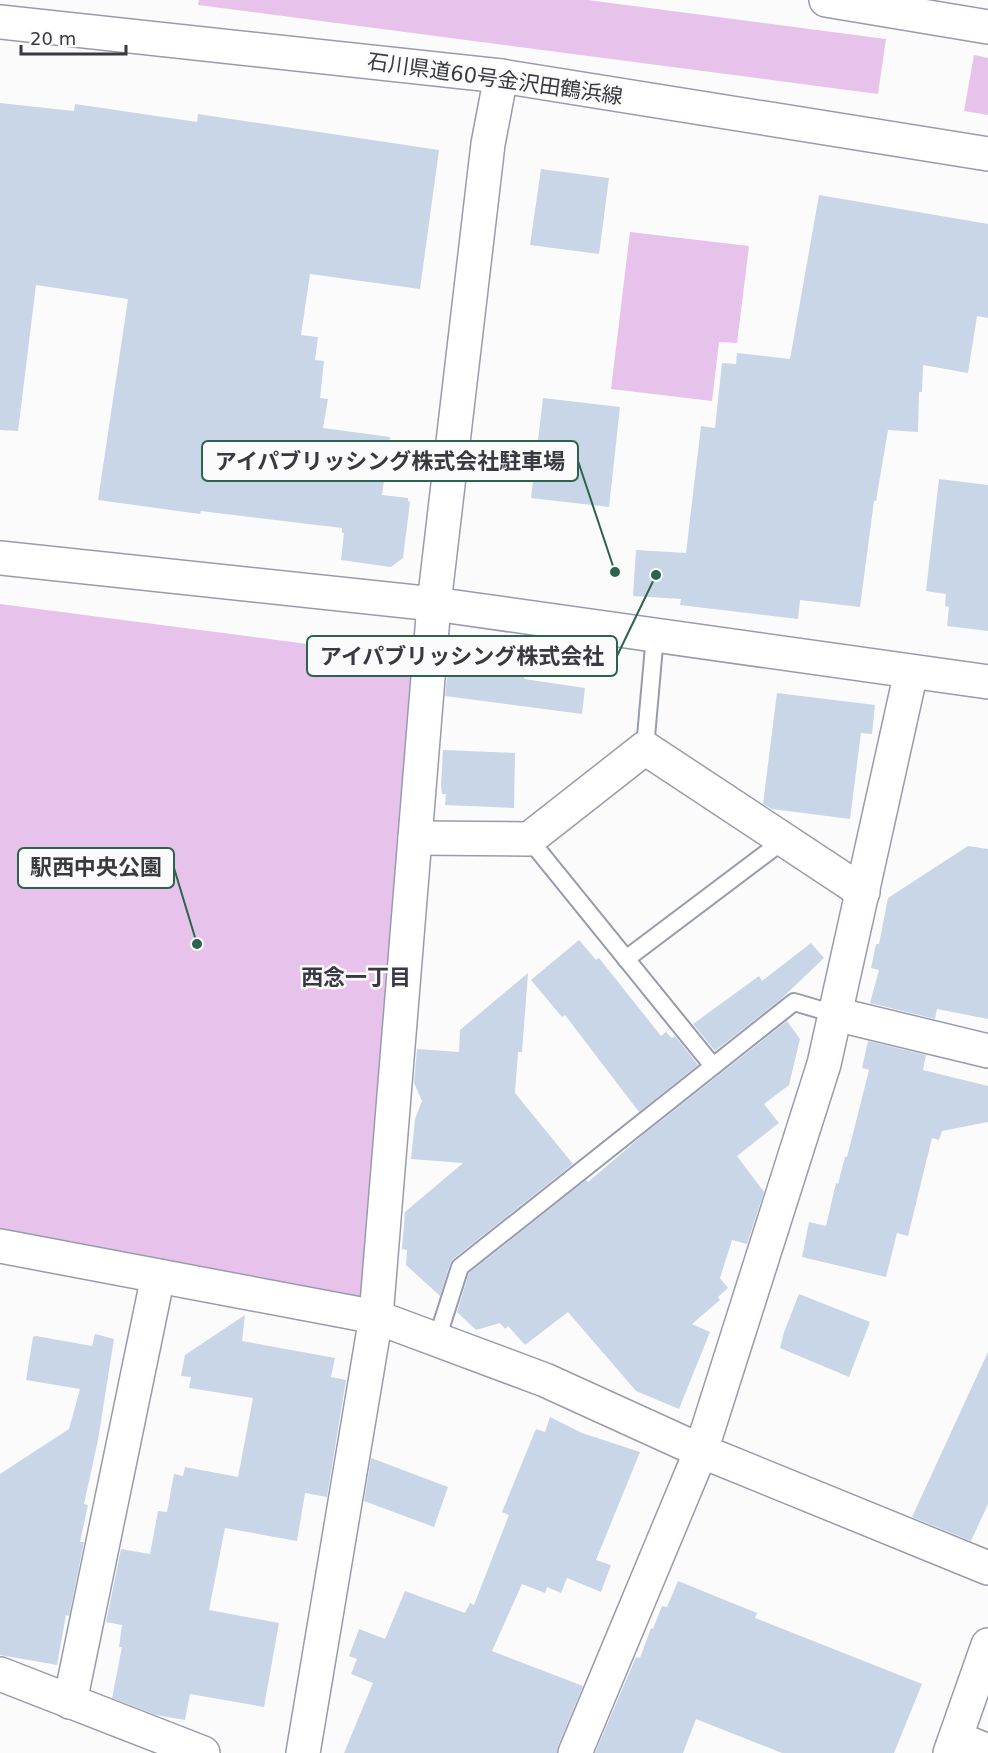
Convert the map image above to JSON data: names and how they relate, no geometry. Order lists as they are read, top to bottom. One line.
{"streets":{"street":["石川県道60号金沢田鶴浜線"]},"districts":["西念一丁目"],"places":["アイパブリッシング株式会社駐車場","アイパブリッシング株式会社","駅西中央公園"],"scale_bar":"20 m"}
